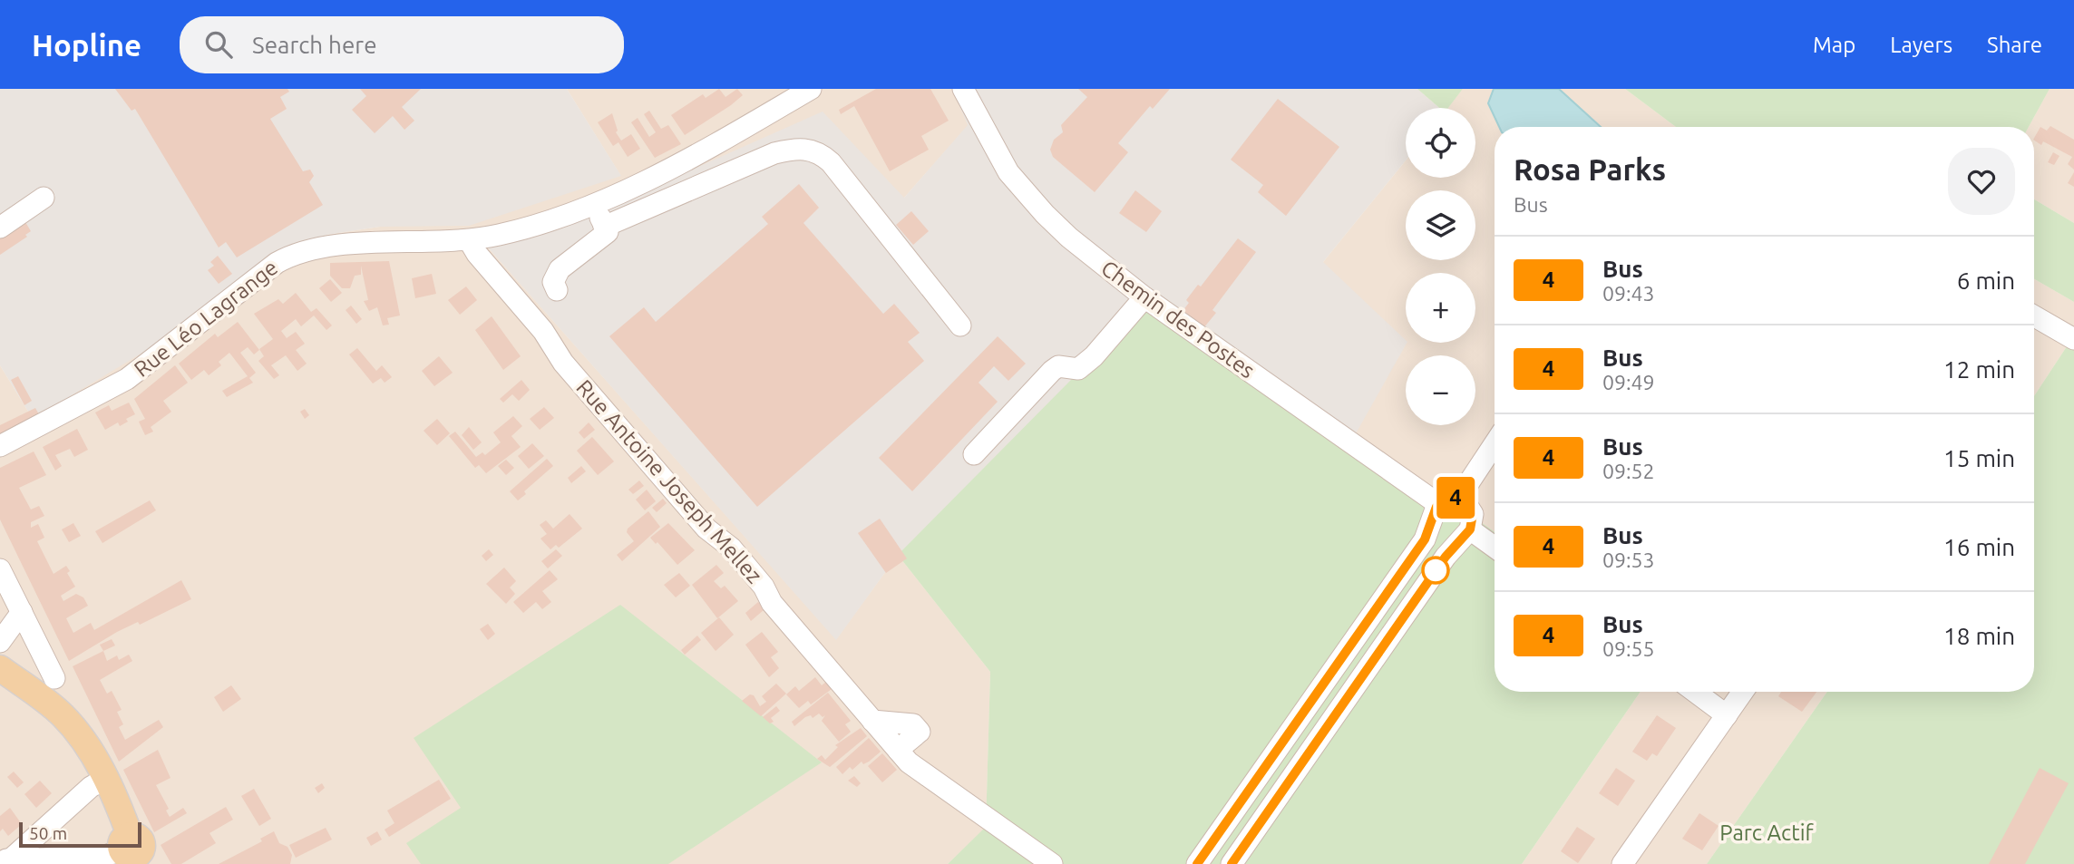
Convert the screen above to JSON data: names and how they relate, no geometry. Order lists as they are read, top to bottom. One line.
{"streets":{"street":["Rue Léo Lagrange","Chemin des Postes","Rue Antoine Joseph Mellez"]},"crossings":[["Rue Léo Lagrange","Rue Antoine Joseph Mellez"]],"parks":["Parc Actif"],"lines":["bus line 4"],"scale_bar":"50 m","page":{"header":"Hopline","search":"Search here","nav":["Map","Layers","Share"],"on_map":"4","map_buttons":["+","−"],"heading":["Rosa Parks","Bus"],"list":[{"mark":"4","name":"Bus","note":"09:43","value":"6 min"},{"mark":"4","name":"Bus","note":"09:49","value":"12 min"},{"mark":"4","name":"Bus","note":"09:52","value":"15 min"},{"mark":"4","name":"Bus","note":"09:53","value":"16 min"},{"mark":"4","name":"Bus","note":"09:55","value":"18 min"}],"scale":"50 m"}}
